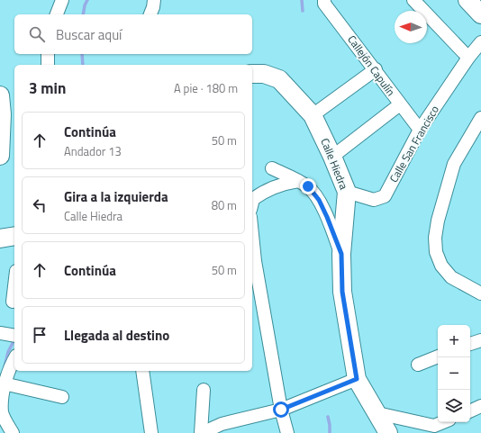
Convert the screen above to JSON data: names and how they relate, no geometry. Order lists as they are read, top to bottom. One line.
{"streets":{"street":["Callejón Capulín","Calle San Francisco","Calle Hiedra"]},"crossings":[["Callejón Capulín","Calle San Francisco"],["Calle San Francisco","Calle Hiedra"]],"north":"left","page":{"search":"Buscar aquí","heading":["3 min","A pie · 180 m"],"list":[["Continúa","Andador 13","50 m"],["Gira a la izquierda","Calle Hiedra","80 m"],["Continúa","50 m"],"Llegada al destino"],"map_buttons":["+","−"]}}
